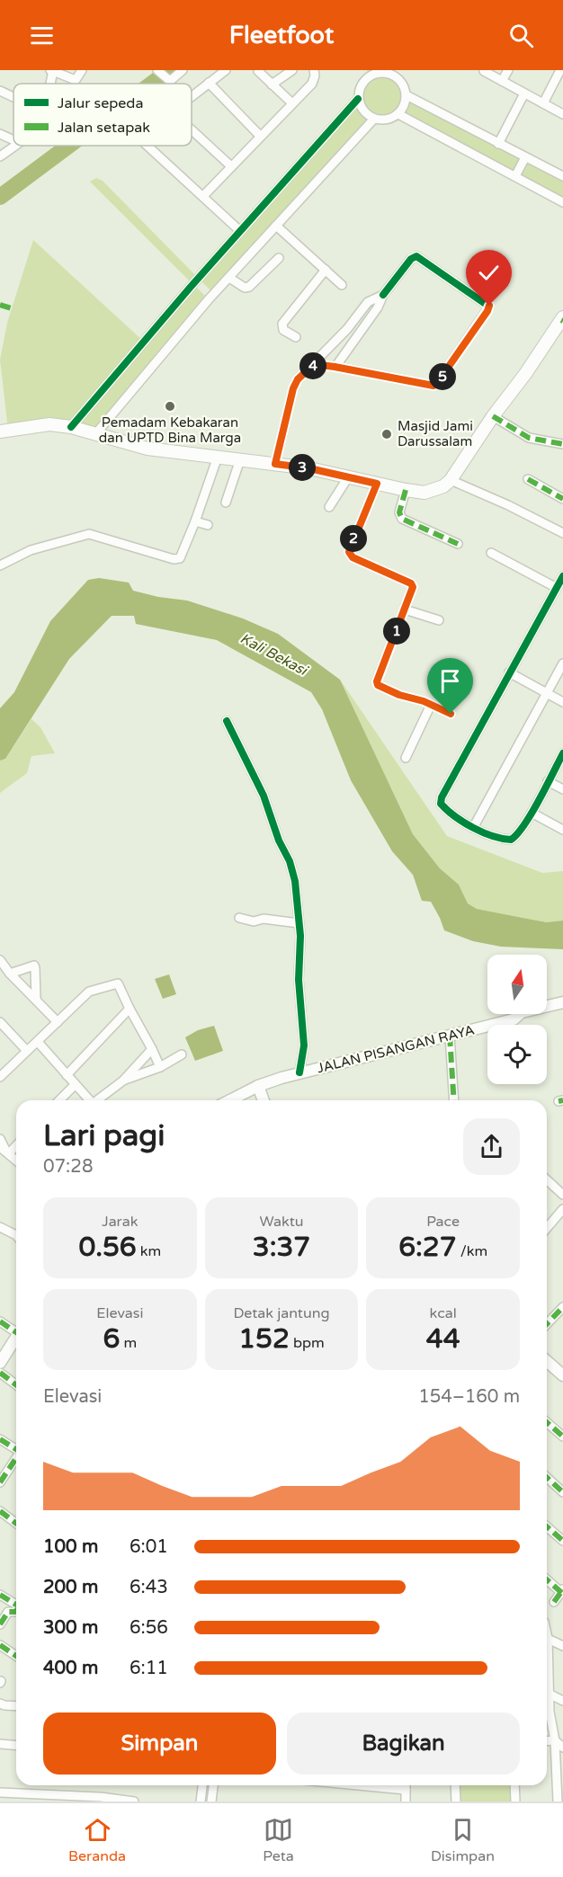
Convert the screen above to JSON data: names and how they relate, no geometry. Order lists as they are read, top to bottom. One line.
{"streets":{"street":["JALAN PISANGAN RAYA"]},"water":["Kali Bekasi"],"places":["Pemadam Kebakaran dan UPTD Bina Marga","Masjid Jami Darussalam"],"legend":["Jalur sepeda","Jalan setapak"],"north":"top","page":{"header":"Fleetfoot","pins":["4","5","3","2","1"],"heading":["Lari pagi","07:28"],"stats":[["Jarak","0.56 km"],["Waktu","3:37"],["Pace","6:27 /km"],["Elevasi","6 m"],["Detak jantung","152 bpm"],["kcal","44"]],"chart":["Elevasi","154–160 m"],"list":[{"name":"100 m","note":"6:01"},{"name":"200 m","note":"6:43"},{"name":"300 m","note":"6:56"},{"name":"400 m","note":"6:11"}],"buttons":["Simpan","Bagikan"],"tabs":["Beranda","Peta","Disimpan"]}}
